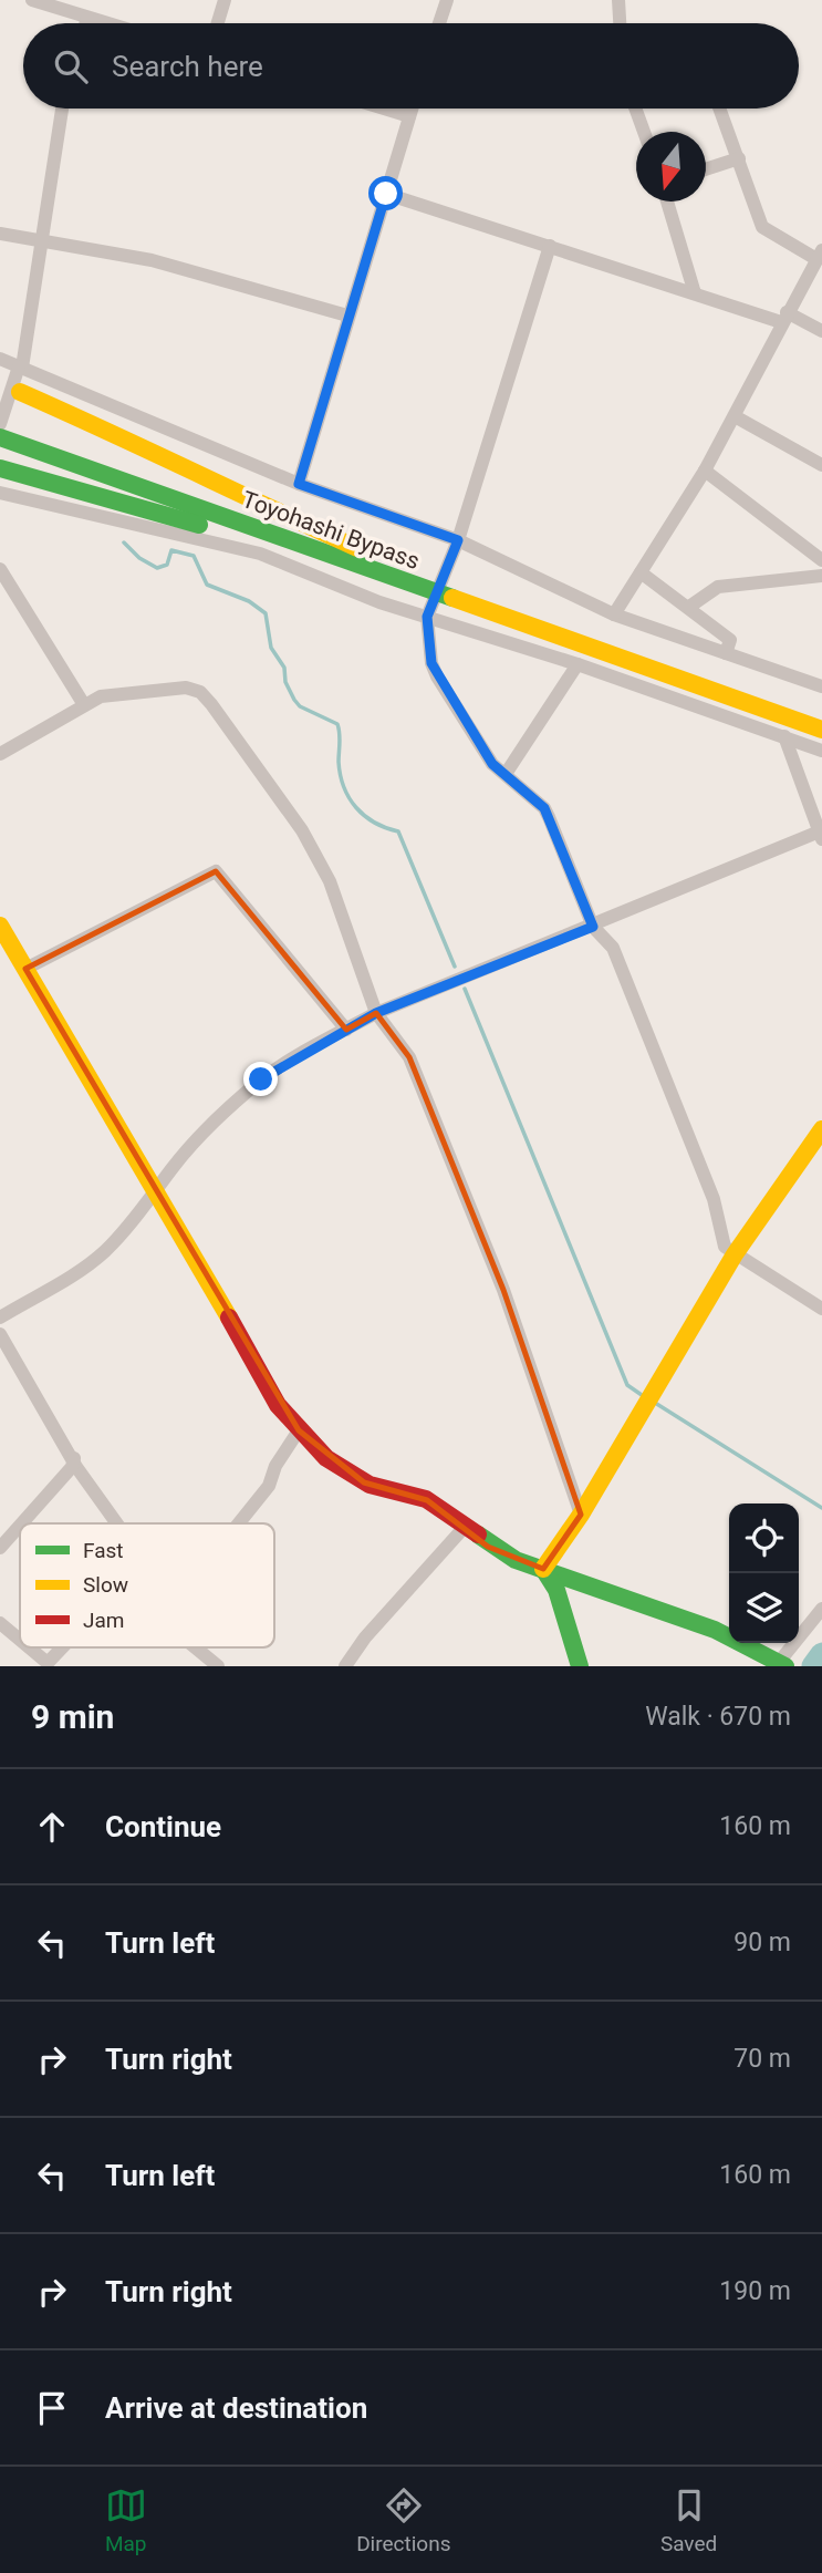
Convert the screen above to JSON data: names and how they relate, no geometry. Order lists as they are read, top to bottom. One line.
{"streets":{"main road":["Toyohashi Bypass"]},"legend":["Fast","Slow","Jam"],"north":"bottom","page":{"search":"Search here","heading":["9 min","Walk · 670 m"],"list":[["Continue","160 m"],["Turn left","90 m"],["Turn right","70 m"],["Turn left","160 m"],["Turn right","190 m"],"Arrive at destination"],"nav":["Map","Directions","Saved"]}}
